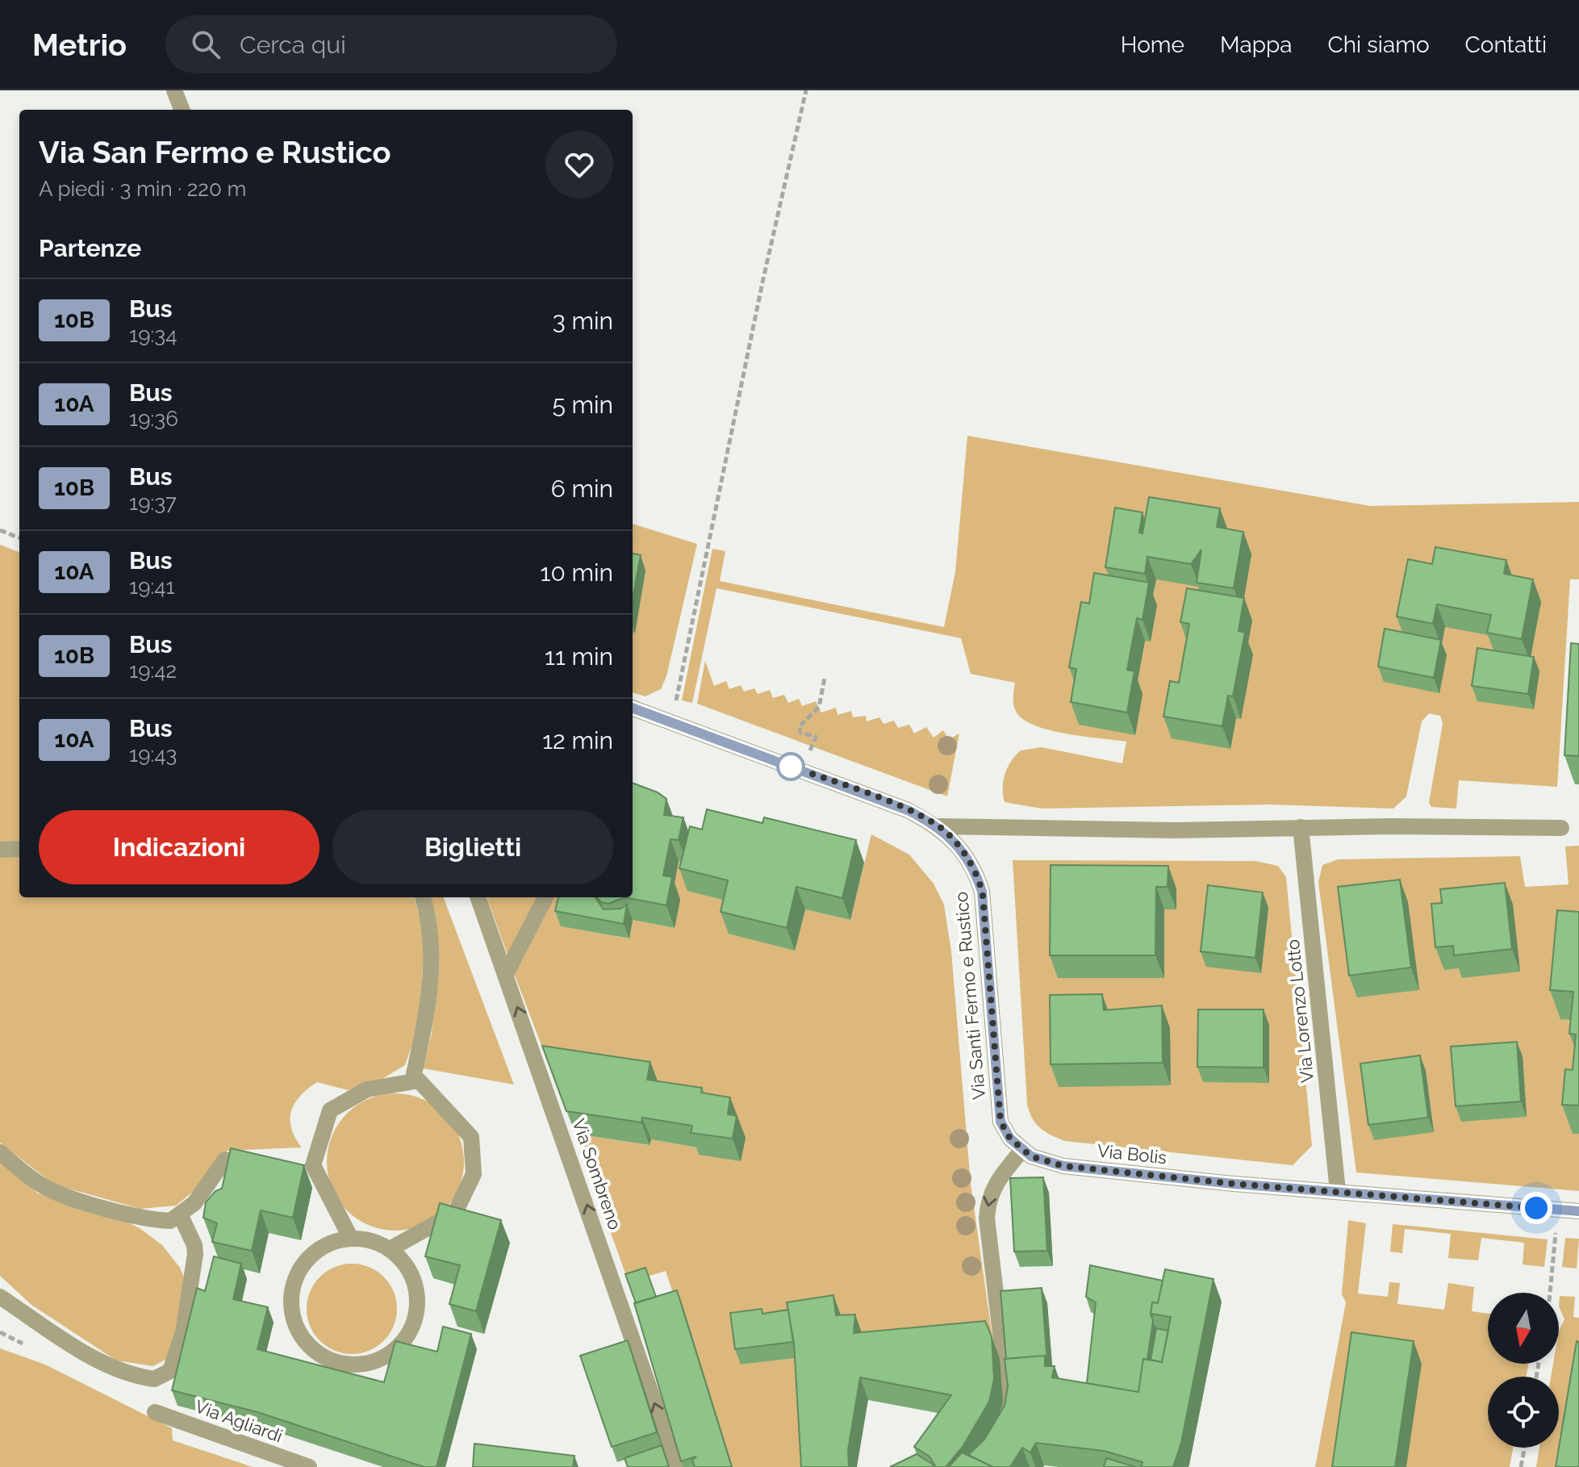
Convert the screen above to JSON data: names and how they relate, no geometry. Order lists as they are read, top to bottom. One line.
{"streets":{"street":["Via Santi Fermo e Rustico","Via Lorenzo Lotto","Via Bolis","Via Sombreno","Via Agliardi"]},"crossings":[["Via Santi Fermo e Rustico","Via Bolis"],["Via Lorenzo Lotto","Via Bolis"]],"one_way":["Via Sombreno"],"lines":["bus line 10B"],"north":"bottom","page":{"header":"Metrio","search":"Cerca qui","nav":["Home","Mappa","Chi siamo","Contatti"],"heading":[["Via San Fermo e Rustico","A piedi · 3 min · 220 m"],"Partenze"],"list":[{"mark":"10B","name":"Bus","note":"19:34","value":"3 min"},{"mark":"10A","name":"Bus","note":"19:36","value":"5 min"},{"mark":"10B","name":"Bus","note":"19:37","value":"6 min"},{"mark":"10A","name":"Bus","note":"19:41","value":"10 min"},{"mark":"10B","name":"Bus","note":"19:42","value":"11 min"},{"mark":"10A","name":"Bus","note":"19:43","value":"12 min"}],"buttons":["Indicazioni","Biglietti"]}}
